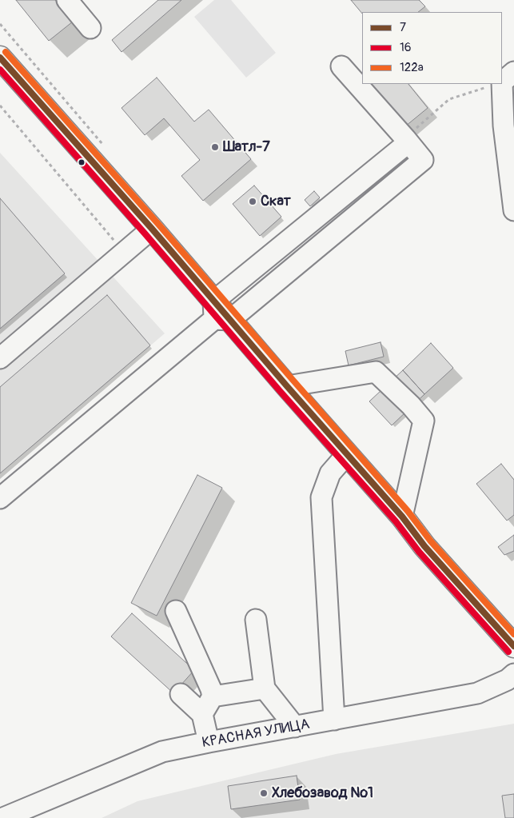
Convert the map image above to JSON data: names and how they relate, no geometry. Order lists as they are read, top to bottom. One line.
{"streets":{"street":["КРАСНАЯ УЛИЦА"]},"places":["Шатл-7","Скат","Хлебозавод №1"],"lines":["transit line 122а","transit line 7","transit line 16"],"legend":["7","16","122а"]}
